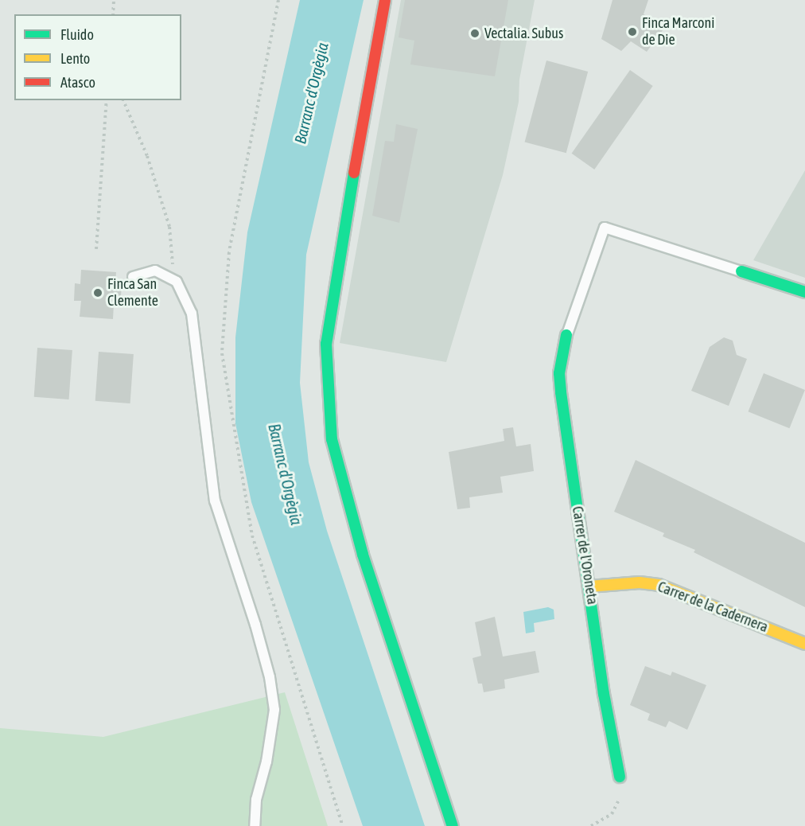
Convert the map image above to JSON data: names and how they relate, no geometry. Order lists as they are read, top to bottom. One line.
{"streets":{"street":["Carrer de l'Oroneta","Carrer de la Cadernera"]},"crossings":[["Carrer de l'Oroneta","Carrer de la Cadernera"]],"water":["Barranc d'Orgègia"],"places":["Finca Marconi de Die","Vectalia. Subus","Finca San Clemente"],"legend":["Fluido","Lento","Atasco"]}
